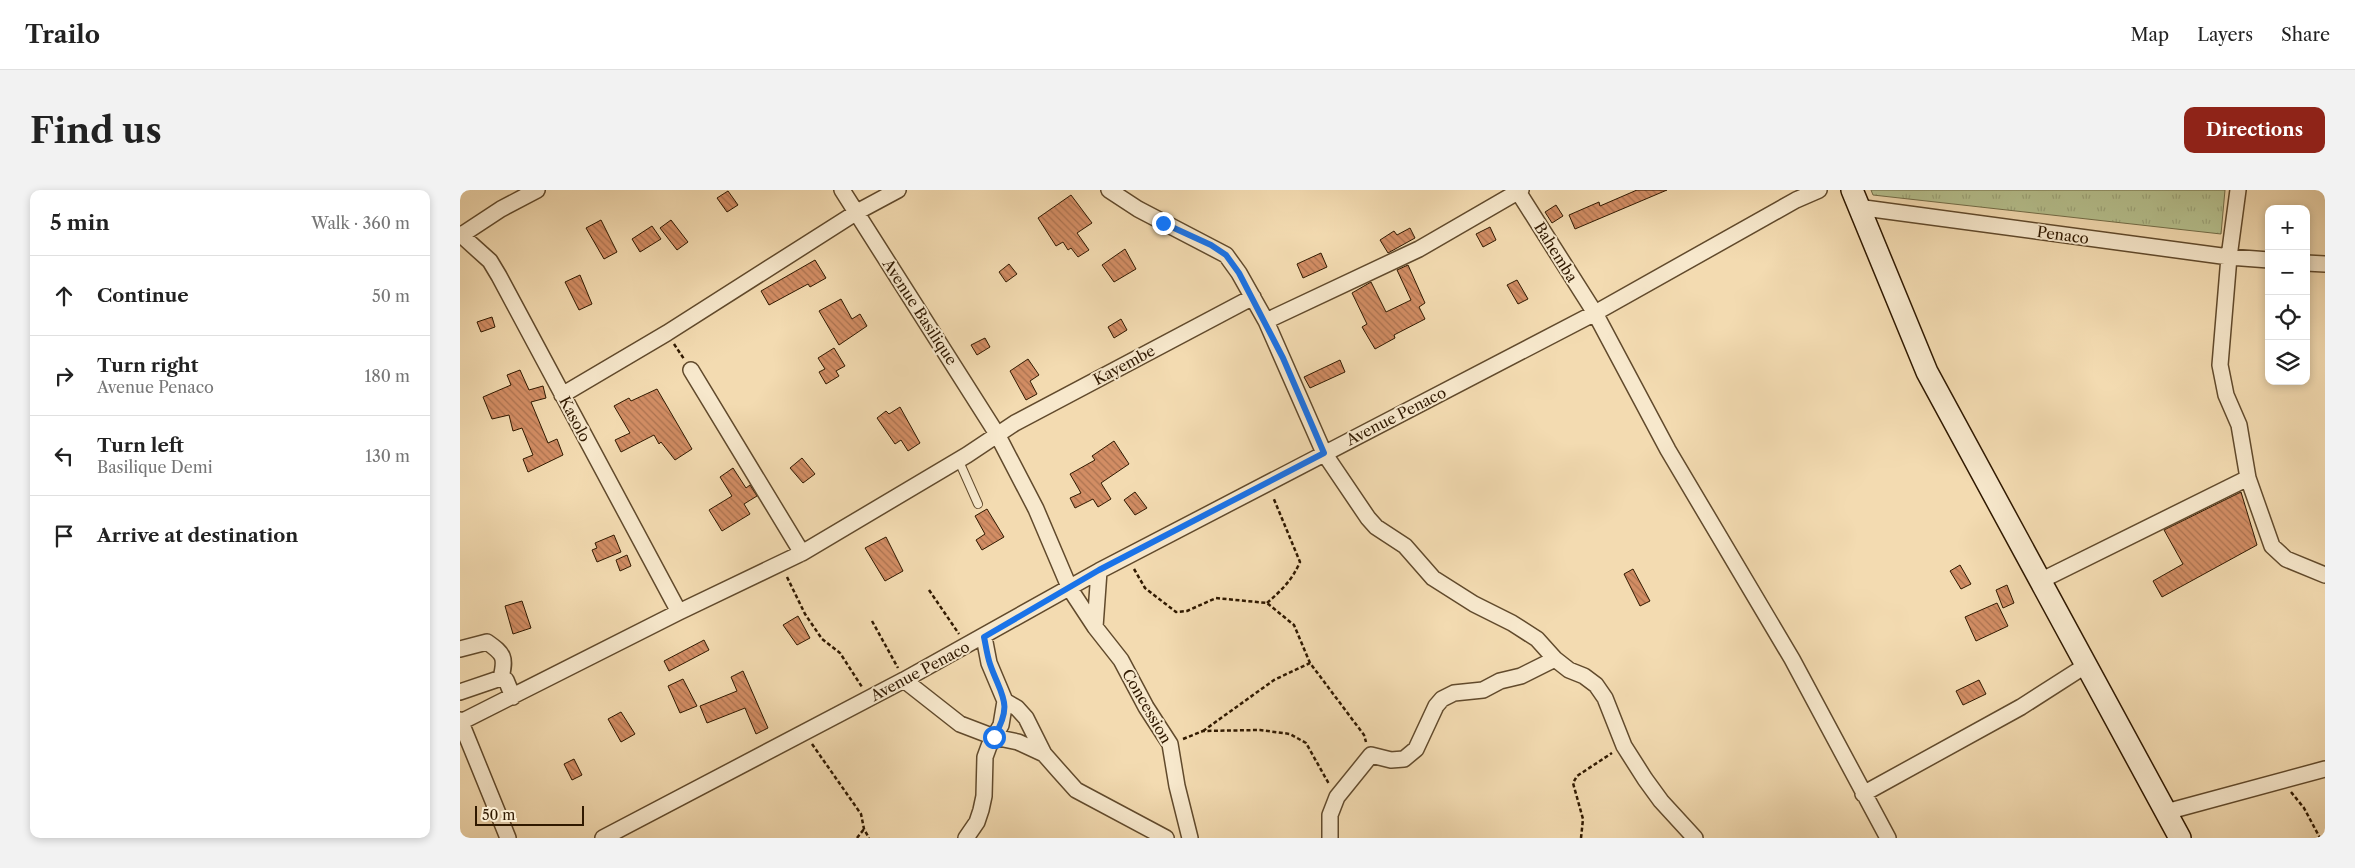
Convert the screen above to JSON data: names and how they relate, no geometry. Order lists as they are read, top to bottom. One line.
{"streets":{"street":["Penaco","Bahemba","Avenue Basilique","Kayembe","Avenue Penaco","Kasolo","Concession"]},"crossings":[["Bahemba","Avenue Penaco"],["Avenue Basilique","Kayembe"],["Avenue Basilique","Avenue Penaco"],["Avenue Basilique","Concession"],["Kayembe","Kasolo"],["Avenue Penaco","Concession"]],"scale_bar":"50 m","page":{"header":"Trailo","nav":["Map","Layers","Share"],"buttons":"Directions","title":"Find us","heading":["5 min","Walk · 360 m"],"map_buttons":["+","−"],"list":[["Continue","50 m"],["Turn right","Avenue Penaco","180 m"],["Turn left","Basilique Demi","130 m"],"Arrive at destination"],"scale":"50 m"}}
